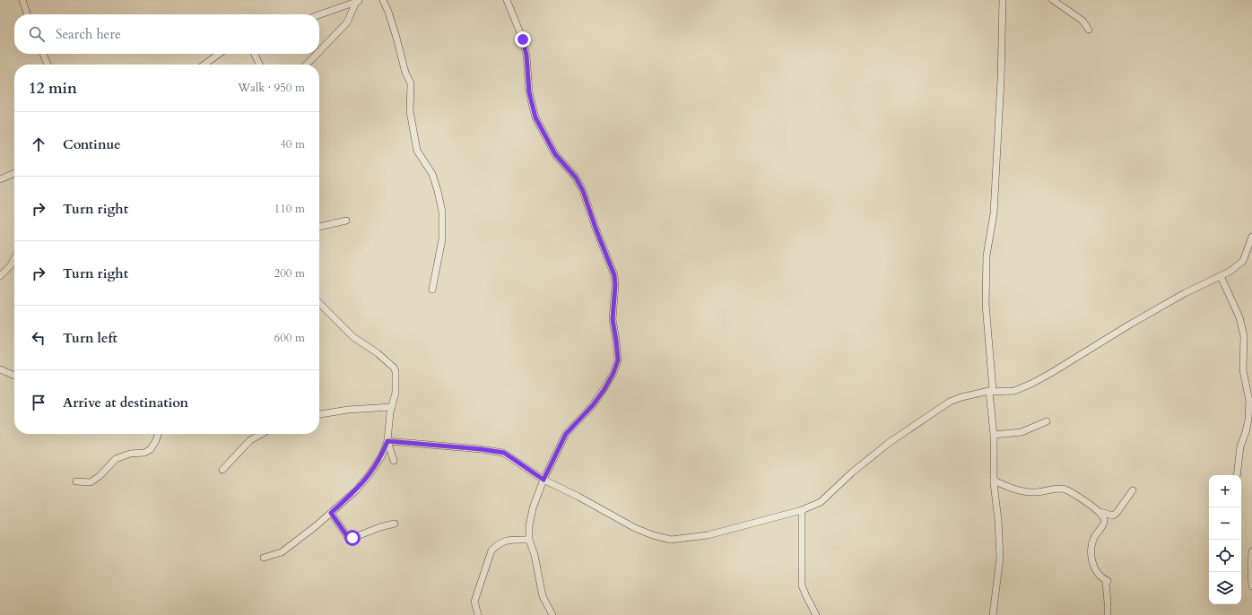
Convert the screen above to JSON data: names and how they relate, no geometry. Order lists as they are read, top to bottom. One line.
{"page":{"search":"Search here","heading":["12 min","Walk · 950 m"],"list":[["Continue","40 m"],["Turn right","110 m"],["Turn right","200 m"],["Turn left","600 m"],"Arrive at destination"],"map_buttons":["+","−"]}}
